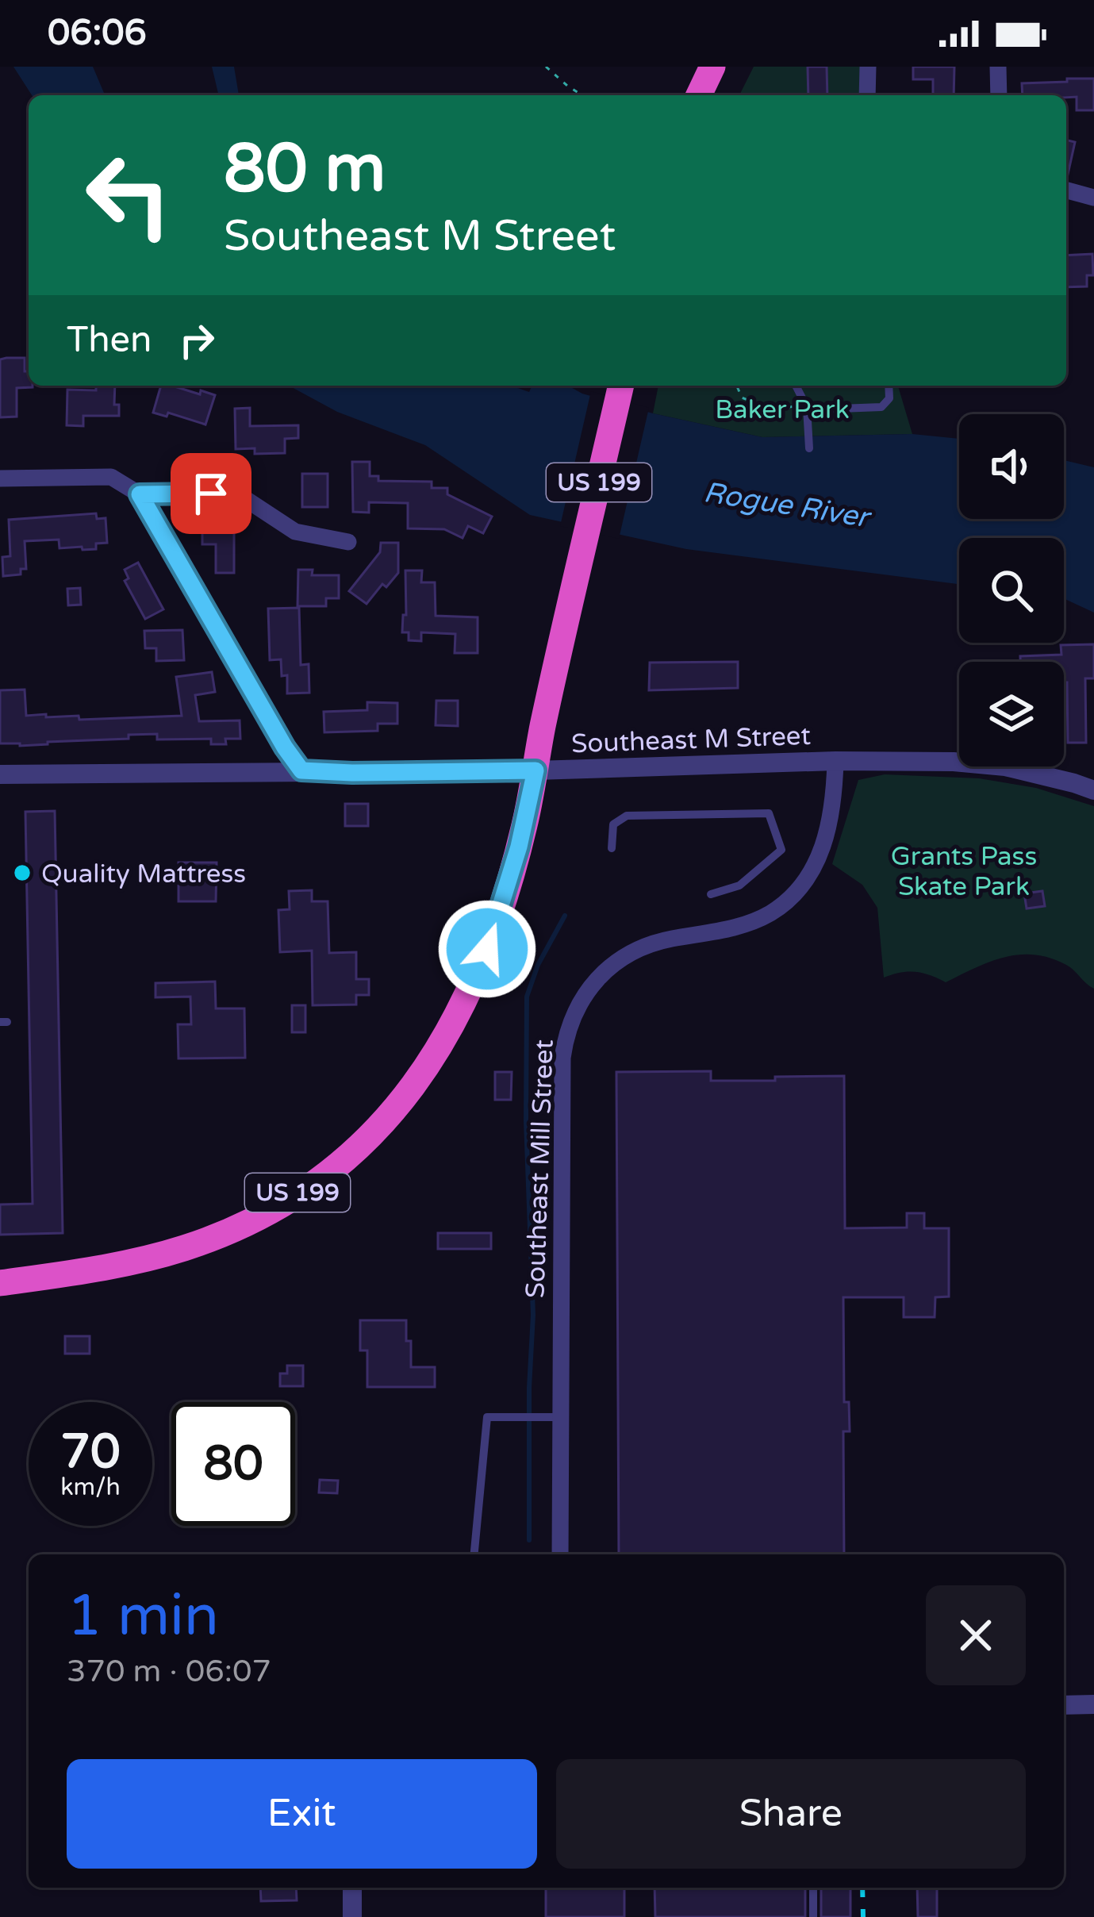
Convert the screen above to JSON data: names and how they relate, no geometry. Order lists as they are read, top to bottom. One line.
{"streets":{"highway":["US 199"],"street":["Southeast M Street","Southeast Mill Street"]},"crossings":[["US 199","Southeast M Street"],["Southeast M Street","Southeast Mill Street"]],"water":["Rogue River"],"parks":["Baker Park","Grants Pass Skate Park"],"places":["Quality Mattress"],"page":{"status":"06:06","turn":["80 m","Southeast M Street"],"then":"Then","speed":"70 km/h","limit":"80","heading":["1 min","370 m · 06:07"],"buttons":["Exit","Share"]}}
